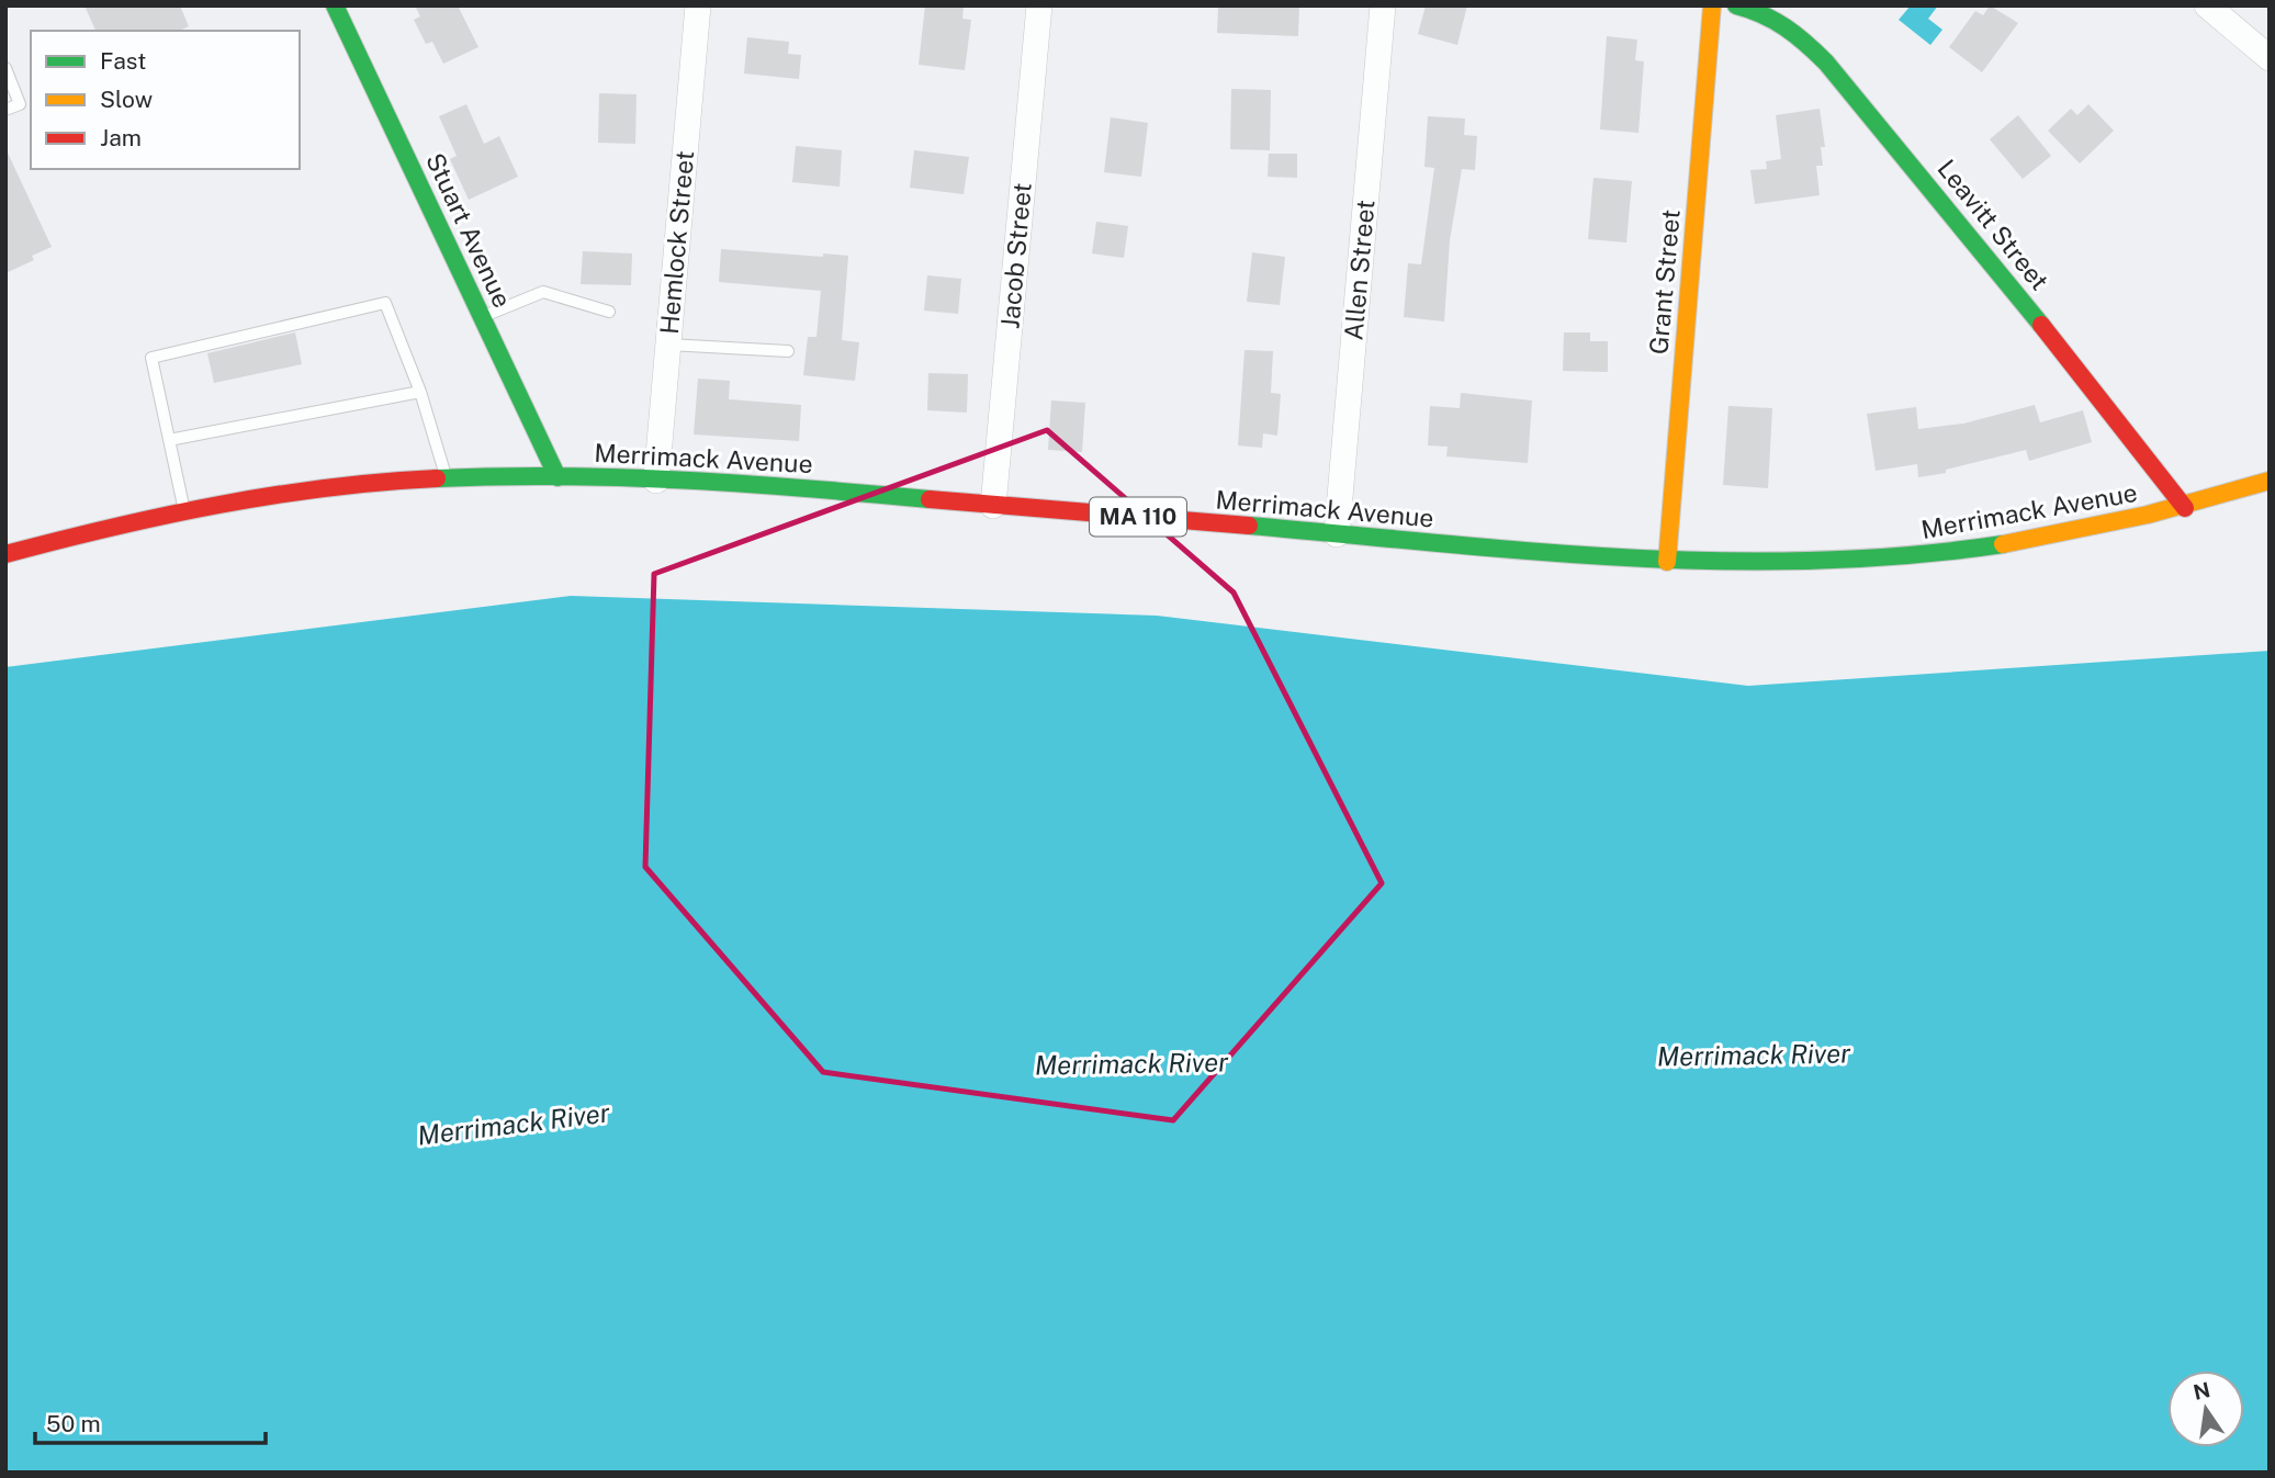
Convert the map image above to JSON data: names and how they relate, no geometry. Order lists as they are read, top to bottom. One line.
{"streets":{"main road":["Leavitt Street","Stuart Avenue","Grant Street","Merrimack Avenue","MA 110"],"street":["Hemlock Street","Jacob Street","Allen Street"]},"crossings":[["Leavitt Street","Merrimack Avenue"],["Stuart Avenue","Merrimack Avenue"],["Hemlock Street","Merrimack Avenue"],["Jacob Street","Merrimack Avenue"],["Allen Street","Merrimack Avenue"],["Grant Street","Merrimack Avenue"]],"water":["Merrimack River"],"legend":["Fast","Slow","Jam"],"scale_bar":"50 m","north":"top"}
